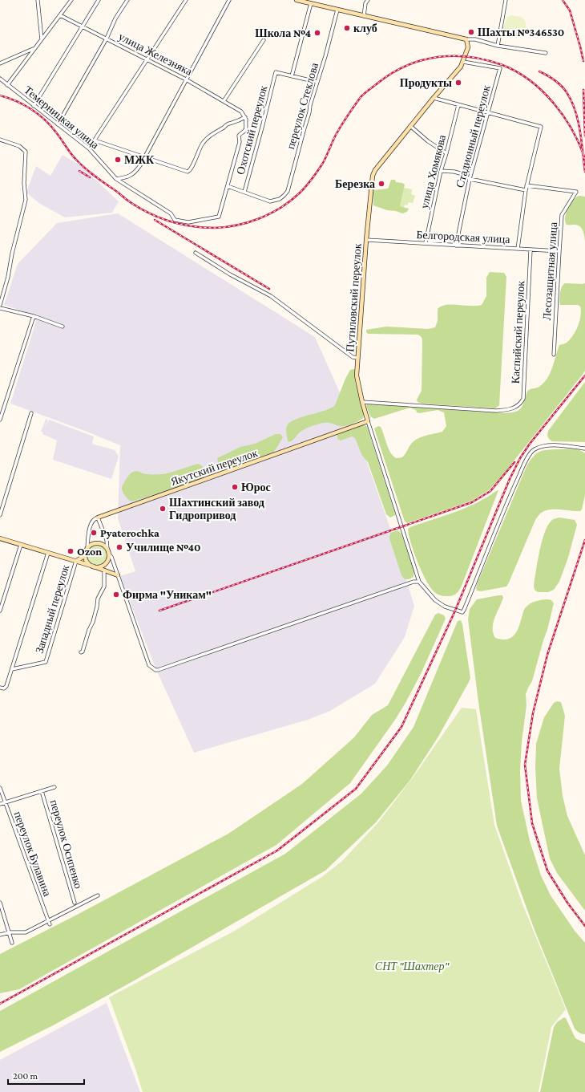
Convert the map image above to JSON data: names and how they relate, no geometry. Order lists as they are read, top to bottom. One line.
{"streets":{"main road":["Путиловский переулок","Якутский переулок"],"street":["улица Железняка","переулок Стеклова","Темерницкая улица","Охотский переулок","Стадионный переулок","улица Хомякова","Белгородская улица","Лесозащитная улица","Каспийский переулок","Западный переулок","переулок Осипенко","переулок Булавина"]},"crossings":[["улица Железняка","Темерницкая улица"],["улица Железняка","Охотский переулок"],["переулок Стеклова","Охотский переулок"],["Темерницкая улица","Охотский переулок"],["Стадионный переулок","Белгородская улица"],["Стадионный переулок","Путиловский переулок"],["улица Хомякова","Белгородская улица"],["Белгородская улица","Лесозащитная улица"],["Белгородская улица","Путиловский переулок"],["Белгородская улица","Каспийский переулок"],["Путиловский переулок","Каспийский переулок"],["Путиловский переулок","Якутский переулок"]],"parks":["СНТ \"Шахтер\""],"places":["клуб","Шахты №346530","Школа №4","Продукты","МЖК","Березка","Юрос","Шахтинский завод Гидропривод","Pyaterochka","Училище №40","Ozon","Фирма \"Уникам\""],"scale_bar":"200 m"}
